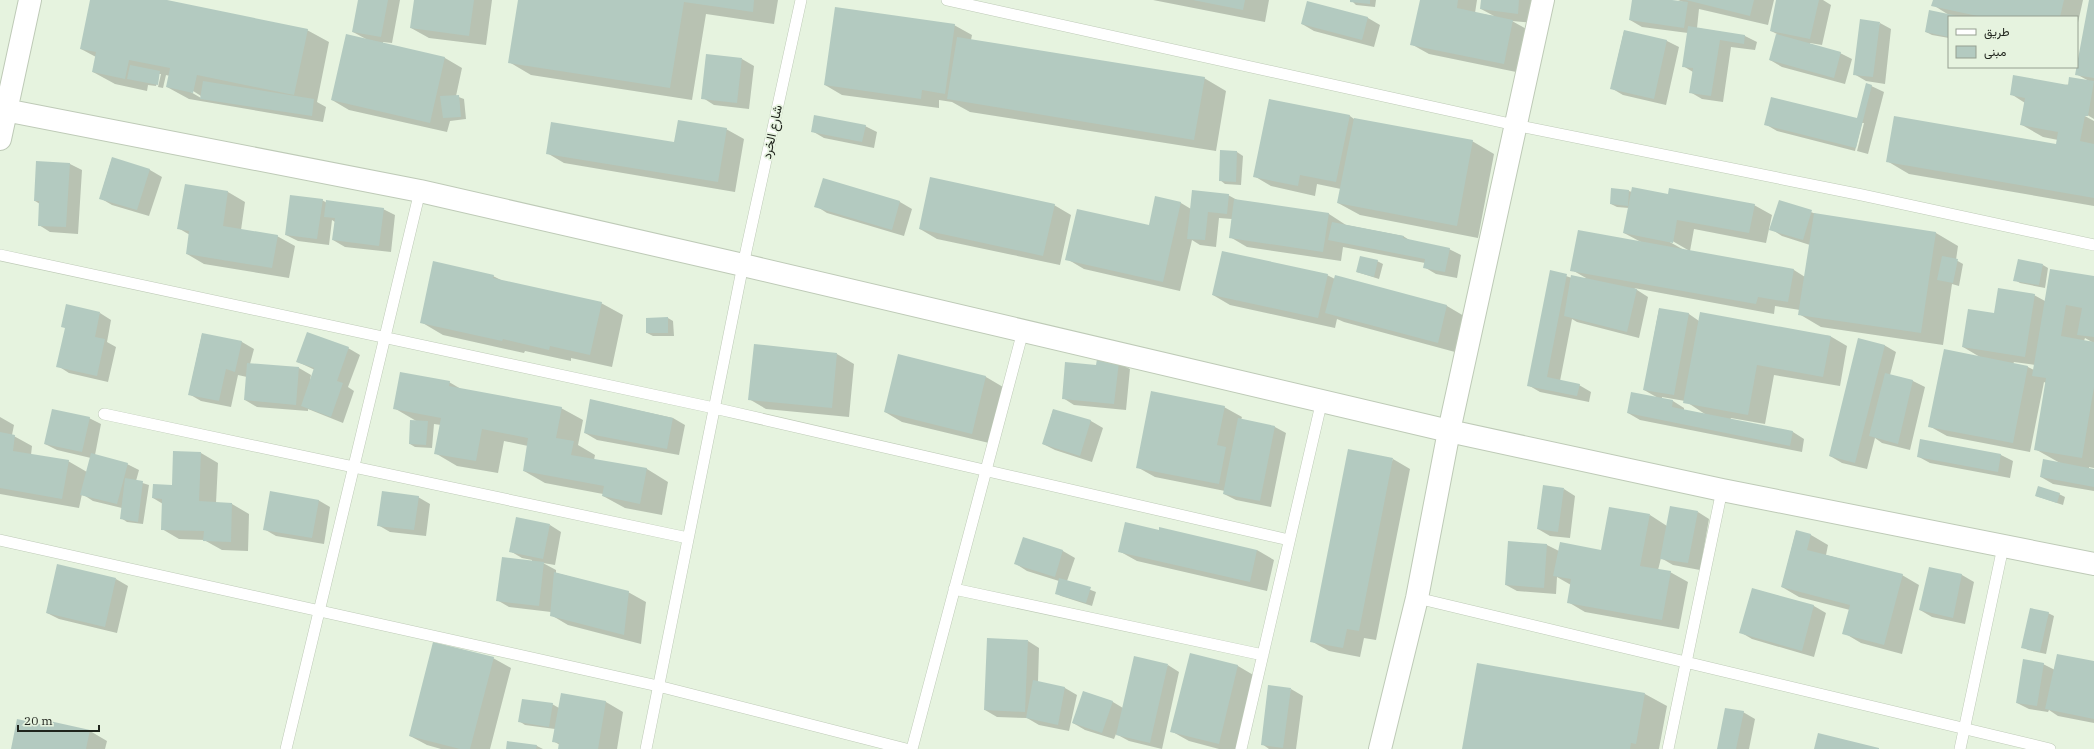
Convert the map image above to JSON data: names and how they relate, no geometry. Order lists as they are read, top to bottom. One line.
{"streets":{"lane":["شارع الخرد"]},"legend":["طريق","مبنى"],"scale_bar":"20 m"}
